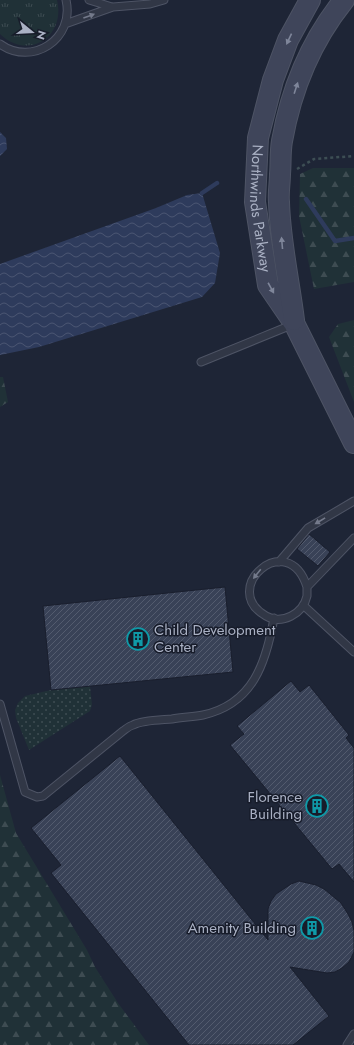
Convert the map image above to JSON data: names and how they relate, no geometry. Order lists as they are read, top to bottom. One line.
{"streets":{"street":["Northwinds Parkway"]},"places":{"building":["Child Development Center","Florence Building","Amenity Building"]},"north":"right"}
